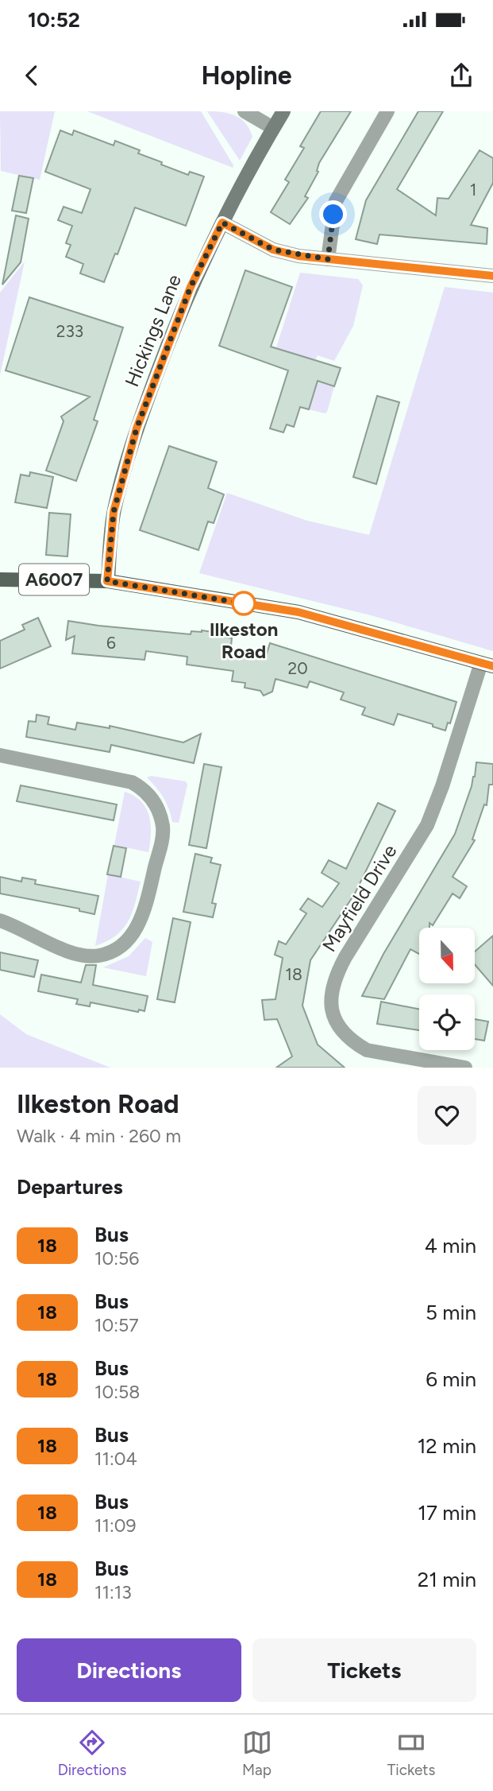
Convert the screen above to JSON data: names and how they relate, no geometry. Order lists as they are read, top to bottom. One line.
{"streets":{"main road":["Hickings Lane","A6007"],"street":["Mayfield Drive"]},"crossings":[["Hickings Lane","A6007"],["A6007","Mayfield Drive"]],"places":["Ilkeston Road"],"lines":["bus line 18"],"house_numbers":["1","233","6","20","18"],"north":"bottom","page":{"status":"10:52","header":"Hopline","heading":[["Ilkeston Road","Walk · 4 min · 260 m"],"Departures"],"list":[{"mark":"18","name":"Bus","note":"10:56","value":"4 min"},{"mark":"18","name":"Bus","note":"10:57","value":"5 min"},{"mark":"18","name":"Bus","note":"10:58","value":"6 min"},{"mark":"18","name":"Bus","note":"11:04","value":"12 min"},{"mark":"18","name":"Bus","note":"11:09","value":"17 min"},{"mark":"18","name":"Bus","note":"11:13","value":"21 min"}],"buttons":["Directions","Tickets"],"tabs":["Directions","Map","Tickets"]}}
